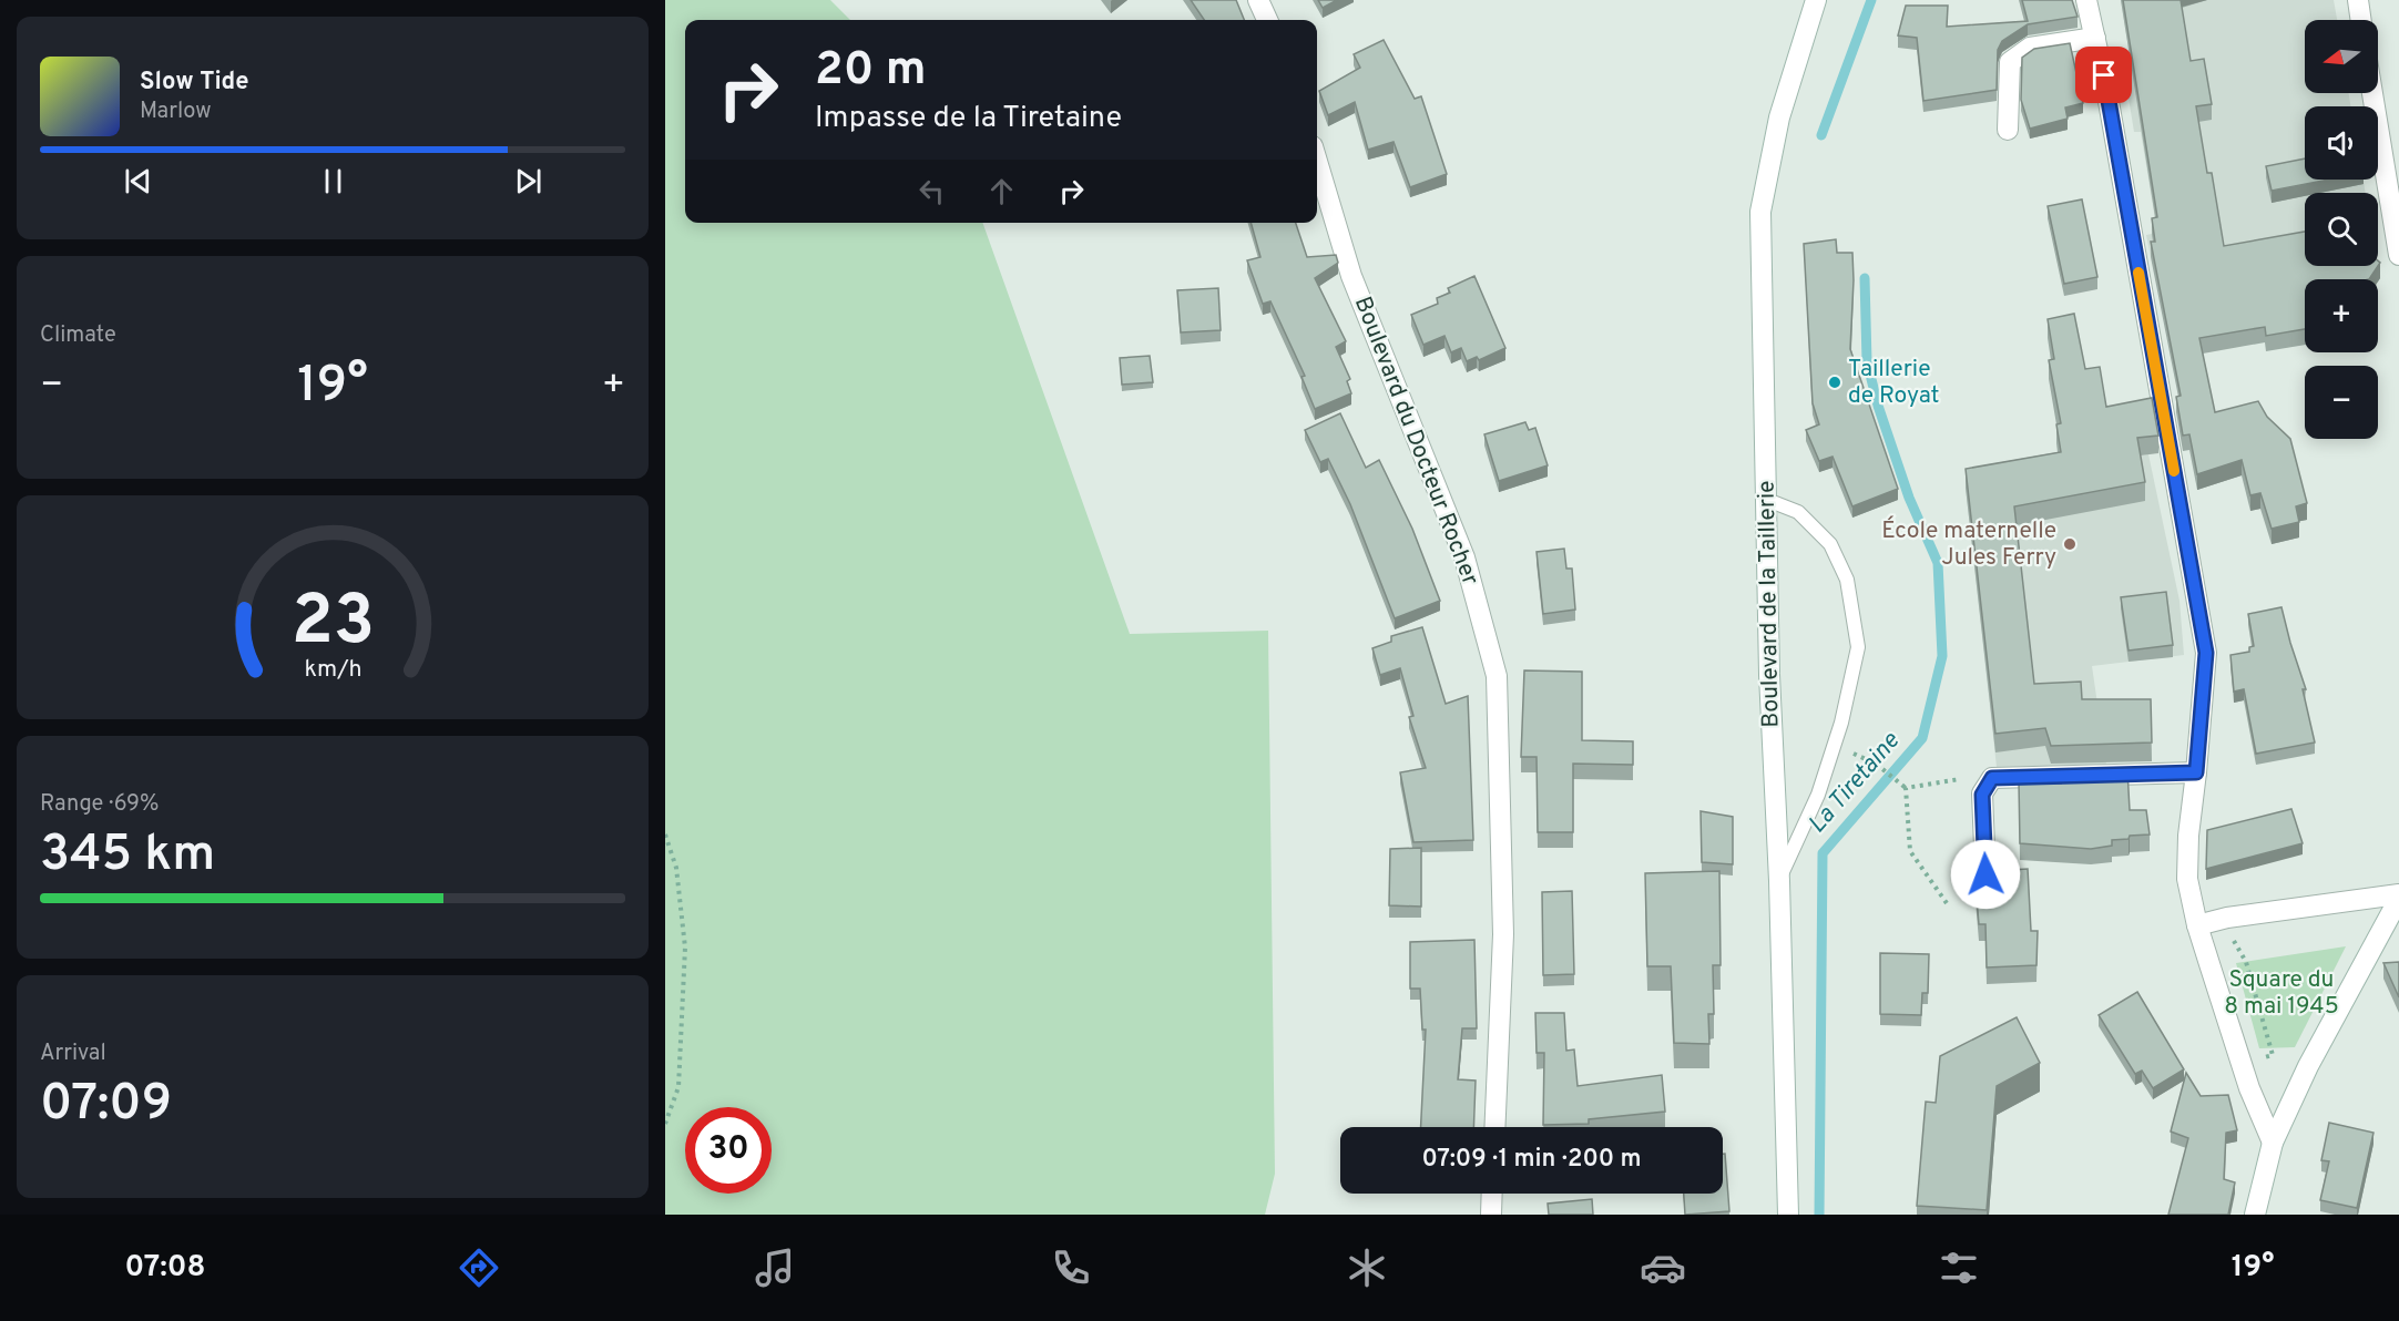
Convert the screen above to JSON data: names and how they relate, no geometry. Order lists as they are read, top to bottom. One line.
{"streets":{"street":["Boulevard du Docteur Rocher","Boulevard de la Taillerie"]},"water":["La Tiretaine"],"parks":["Square du 8 mai 1945"],"places":["Taillerie de Royat","École maternelle Jules Ferry"],"north":"left","page":{"map_buttons":["+","−"],"turn":["20 m","Impasse de la Tiretaine"],"song":["Slow Tide","Marlow"],"tile":["Climate",["Range · 69%","345 km"],["Arrival","07:09"]],"heat":["−","19°","+"],"limit":"30","trip":"07:09 · 1 min · 200 m","tabs":["07:08","19°"],"gauge":["23","km/h"]}}
